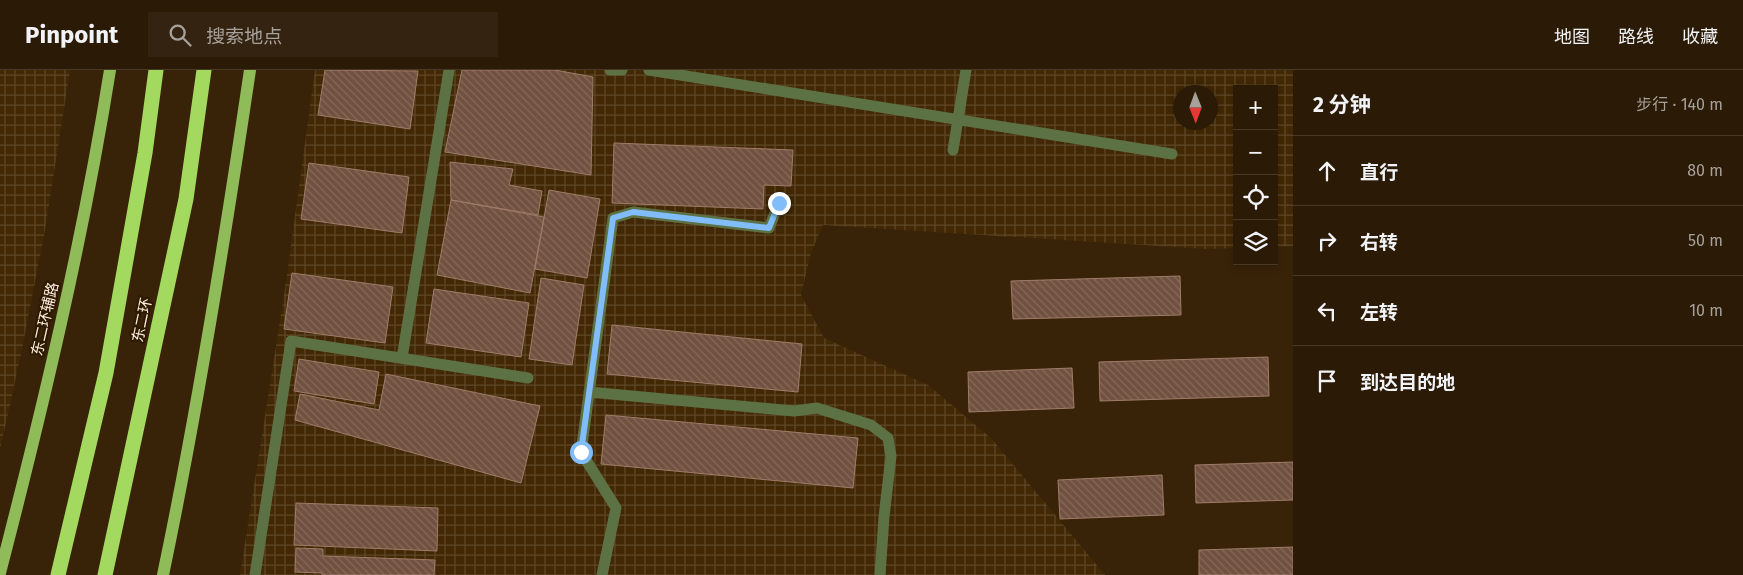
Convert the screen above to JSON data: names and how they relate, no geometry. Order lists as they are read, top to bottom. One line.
{"streets":{"highway":["东二环"],"main road":["东二环辅路"]},"north":"bottom","page":{"header":"Pinpoint","search":"搜索地点","nav":["地图","路线","收藏"],"heading":["2 分钟","步行 · 140 m"],"map_buttons":["+","−"],"list":[["直行","80 m"],["右转","50 m"],["左转","10 m"],"到达目的地"]}}
